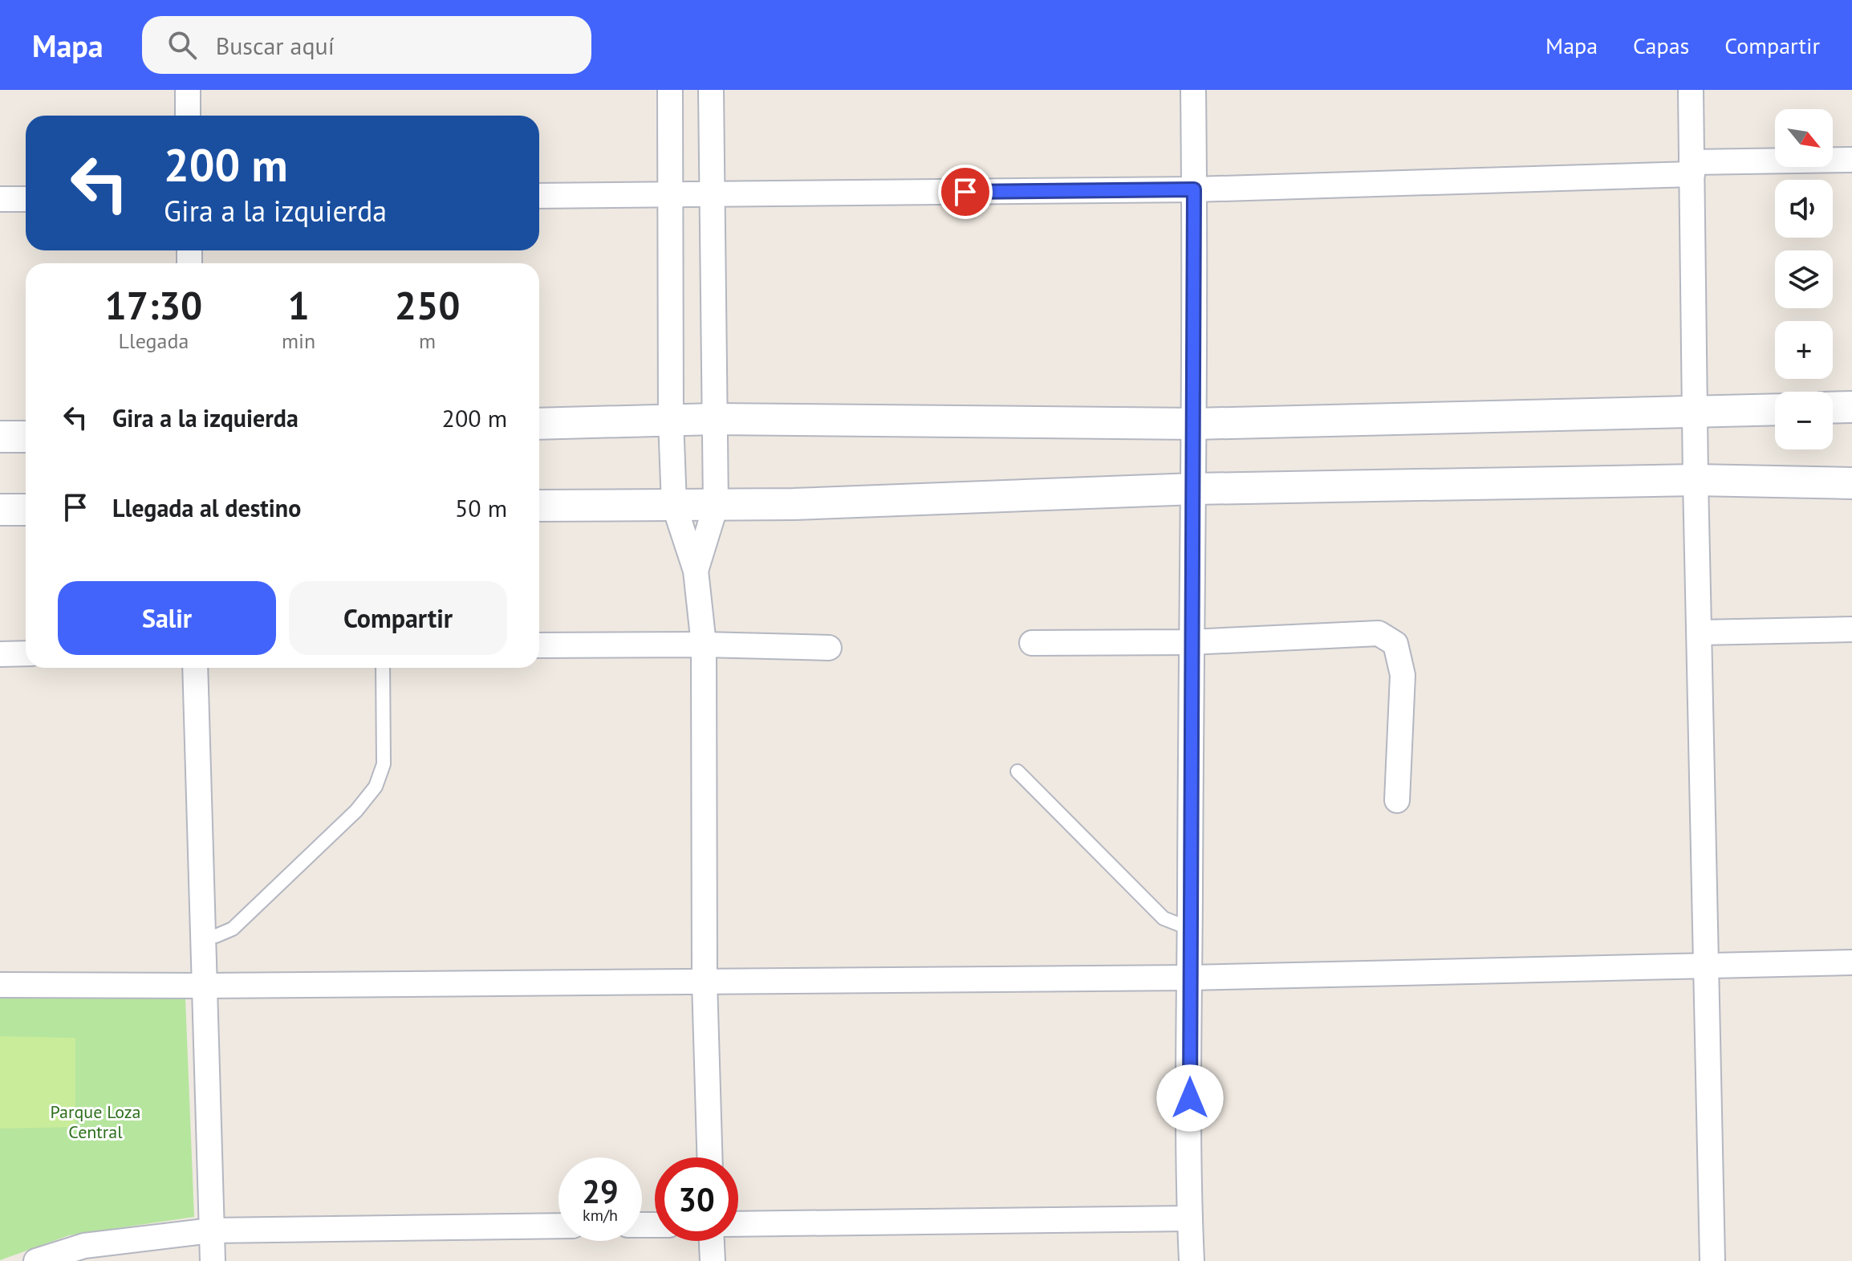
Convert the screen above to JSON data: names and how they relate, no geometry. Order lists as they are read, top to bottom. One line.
{"parks":["Parque Loza Central"],"north":"bottom right","page":{"header":"Mapa","search":"Buscar aquí","nav":["Mapa","Capas","Compartir"],"map_buttons":["+","−"],"turn":["200 m","Gira a la izquierda"],"eta":["17:30","Llegada","1","min","250","m"],"list":[{"name":"Gira a la izquierda","value":"200 m"},{"name":"Llegada al destino","value":"50 m"}],"buttons":["Salir","Compartir"],"speed":"29 km/h","limit":"30"}}
